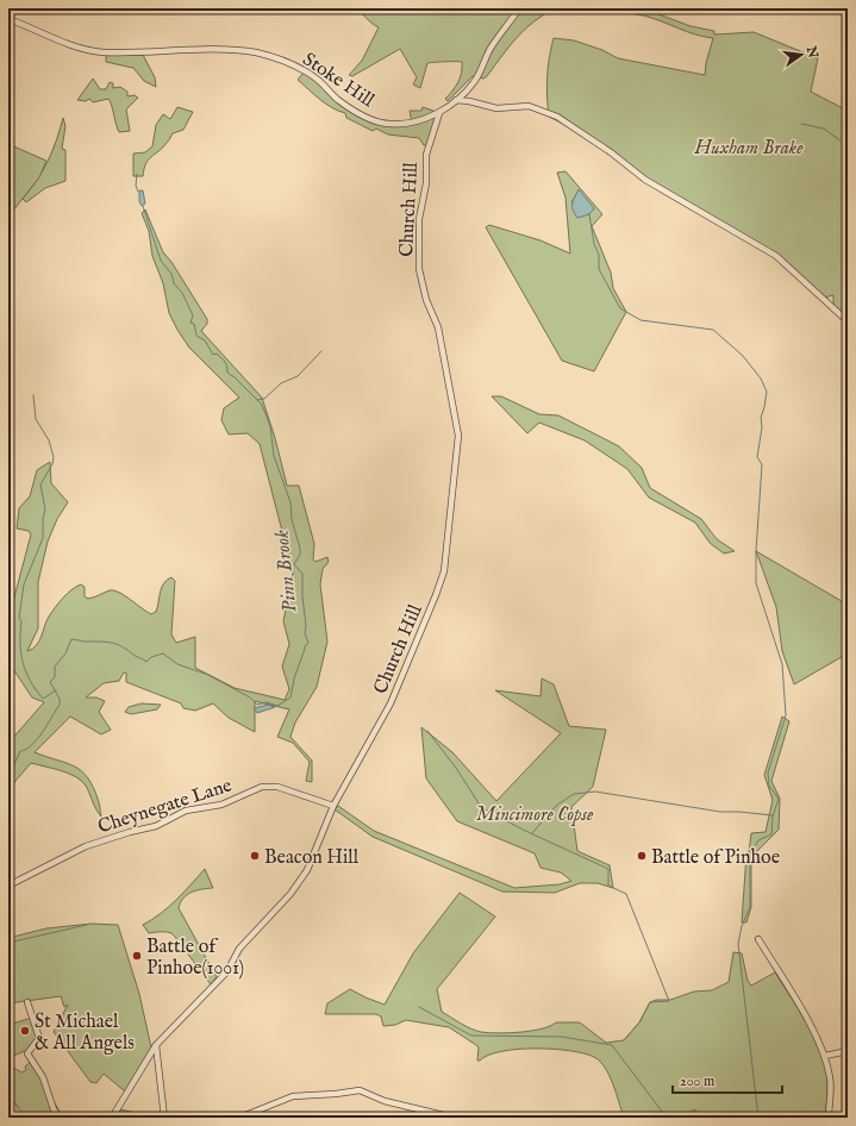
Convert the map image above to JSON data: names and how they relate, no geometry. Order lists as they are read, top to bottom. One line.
{"streets":{"street":["Stoke Hill","Church Hill","Cheynegate Lane"]},"crossings":[["Stoke Hill","Church Hill"],["Church Hill","Cheynegate Lane"]],"water":["Pinn Brook"],"parks":["Huxham Brake","Mincimore Copse"],"places":["Beacon Hill","Battle of Pinhoe","Battle of Pinhoe(1001)","St Michael & All Angels"],"scale_bar":"200 m","north":"right"}
